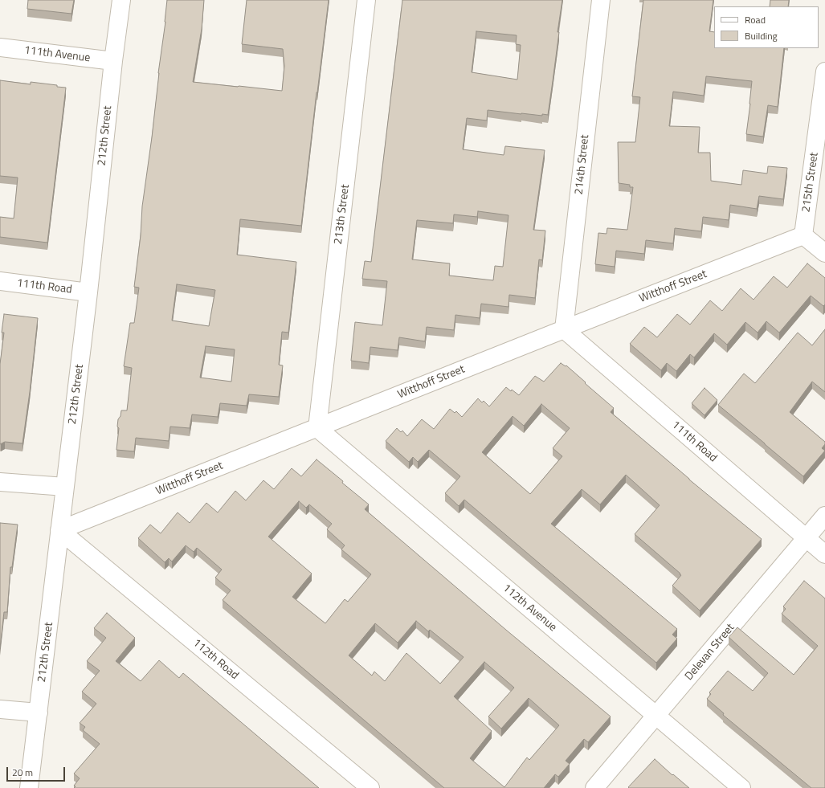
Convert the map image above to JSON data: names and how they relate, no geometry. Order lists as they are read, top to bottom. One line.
{"streets":{"street":["111th Avenue","212th Street","214th Street","215th Street","213th Street","111th Road","Witthoff Street","112th Avenue","Delevan Street","112th Road"]},"crossings":[["111th Avenue","212th Street"],["212th Street","111th Road"],["212th Street","Witthoff Street"],["212th Street","112th Road"],["214th Street","111th Road"],["214th Street","Witthoff Street"],["215th Street","Witthoff Street"],["213th Street","Witthoff Street"],["213th Street","112th Avenue"],["111th Road","Witthoff Street"],["111th Road","Delevan Street"],["Witthoff Street","112th Avenue"],["Witthoff Street","112th Road"],["112th Avenue","Delevan Street"]],"legend":["Road","Building"],"scale_bar":"20 m"}
